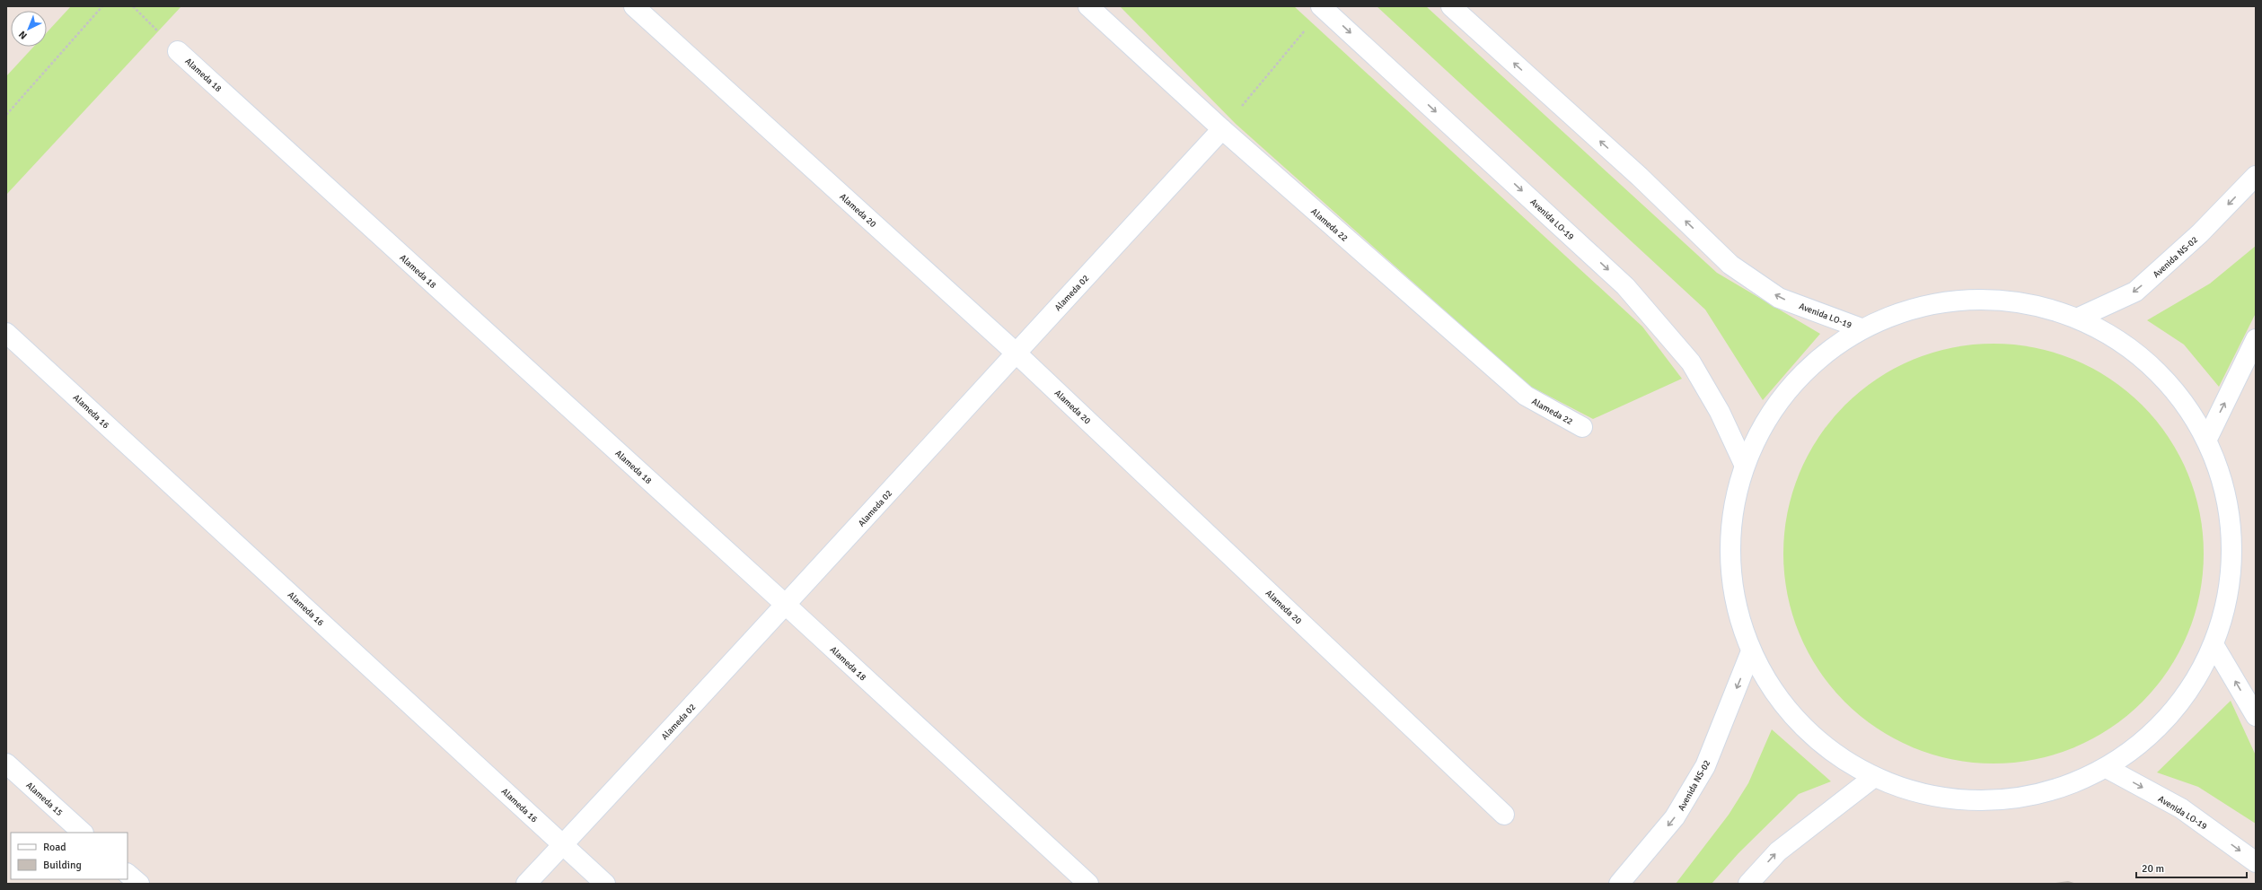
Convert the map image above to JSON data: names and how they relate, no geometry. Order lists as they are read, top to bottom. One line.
{"streets":{"street":["Alameda 18","Alameda 20","Avenida LO-19","Alameda 22","Avenida NS-02","Alameda 02","Alameda 16","Alameda 15"]},"crossings":[["Alameda 18","Alameda 02"],["Alameda 20","Alameda 02"],["Alameda 22","Alameda 02"],["Alameda 02","Alameda 16"]],"legend":["Road","Building"],"scale_bar":"20 m","north":"bottom left"}
